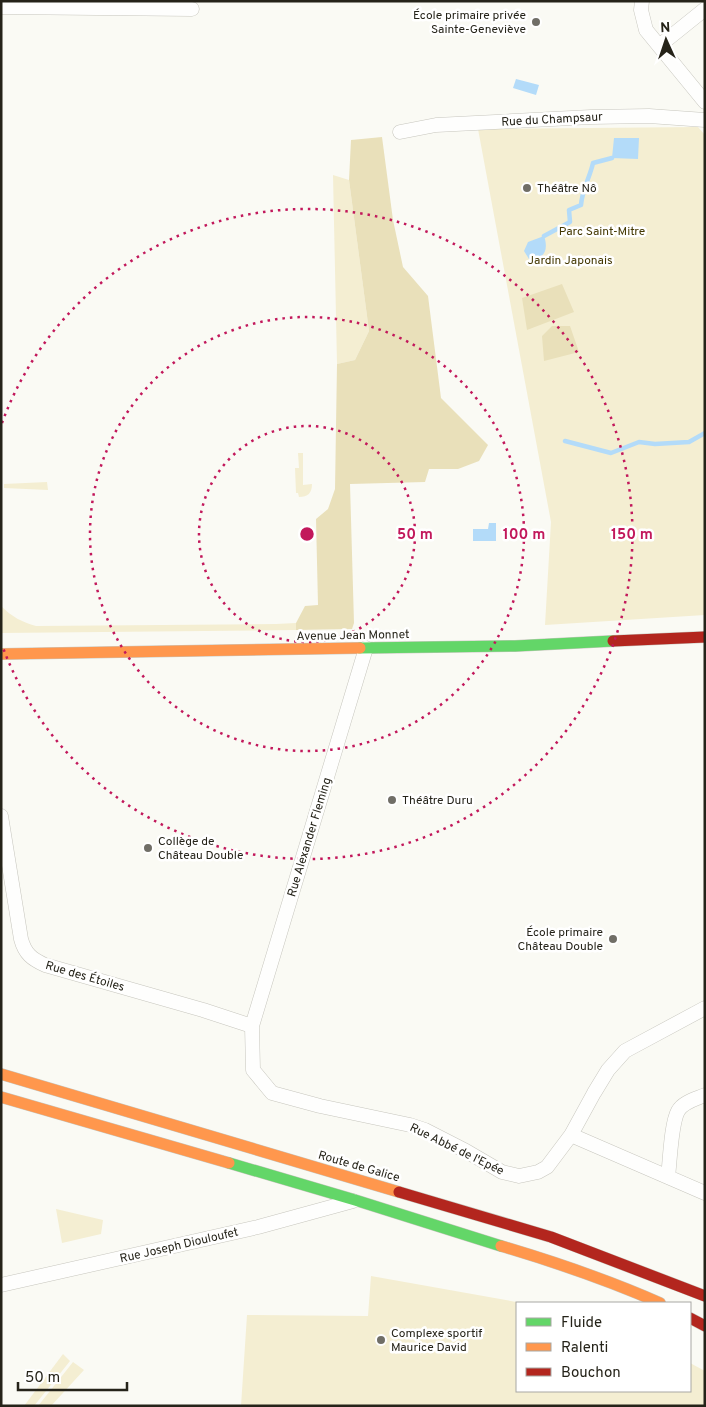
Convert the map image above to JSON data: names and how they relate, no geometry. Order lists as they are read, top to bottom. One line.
{"streets":{"main road":["Avenue Jean Monnet","Route de Galice"],"street":["Rue du Champsaur","Rue Alexander Fleming","Rue des Étoiles","Rue Abbé de l'Epée","Rue Joseph Diouloufet"]},"crossings":[["Avenue Jean Monnet","Rue Alexander Fleming"],["Rue Alexander Fleming","Rue des Étoiles"],["Rue Alexander Fleming","Rue Abbé de l'Epée"],["Rue des Étoiles","Rue Abbé de l'Epée"]],"parks":["Parc Saint-Mitre","Jardin Japonais"],"places":["École primaire privée Sainte-Geneviève","Théâtre Nô","Théâtre Duru","Collège de Château Double","École primaire Château Double","Complexe sportif Maurice David"],"legend":["Fluide","Ralenti","Bouchon"],"scale_bar":"50 m","north":"top","rings":["50 m","100 m","150 m"]}
